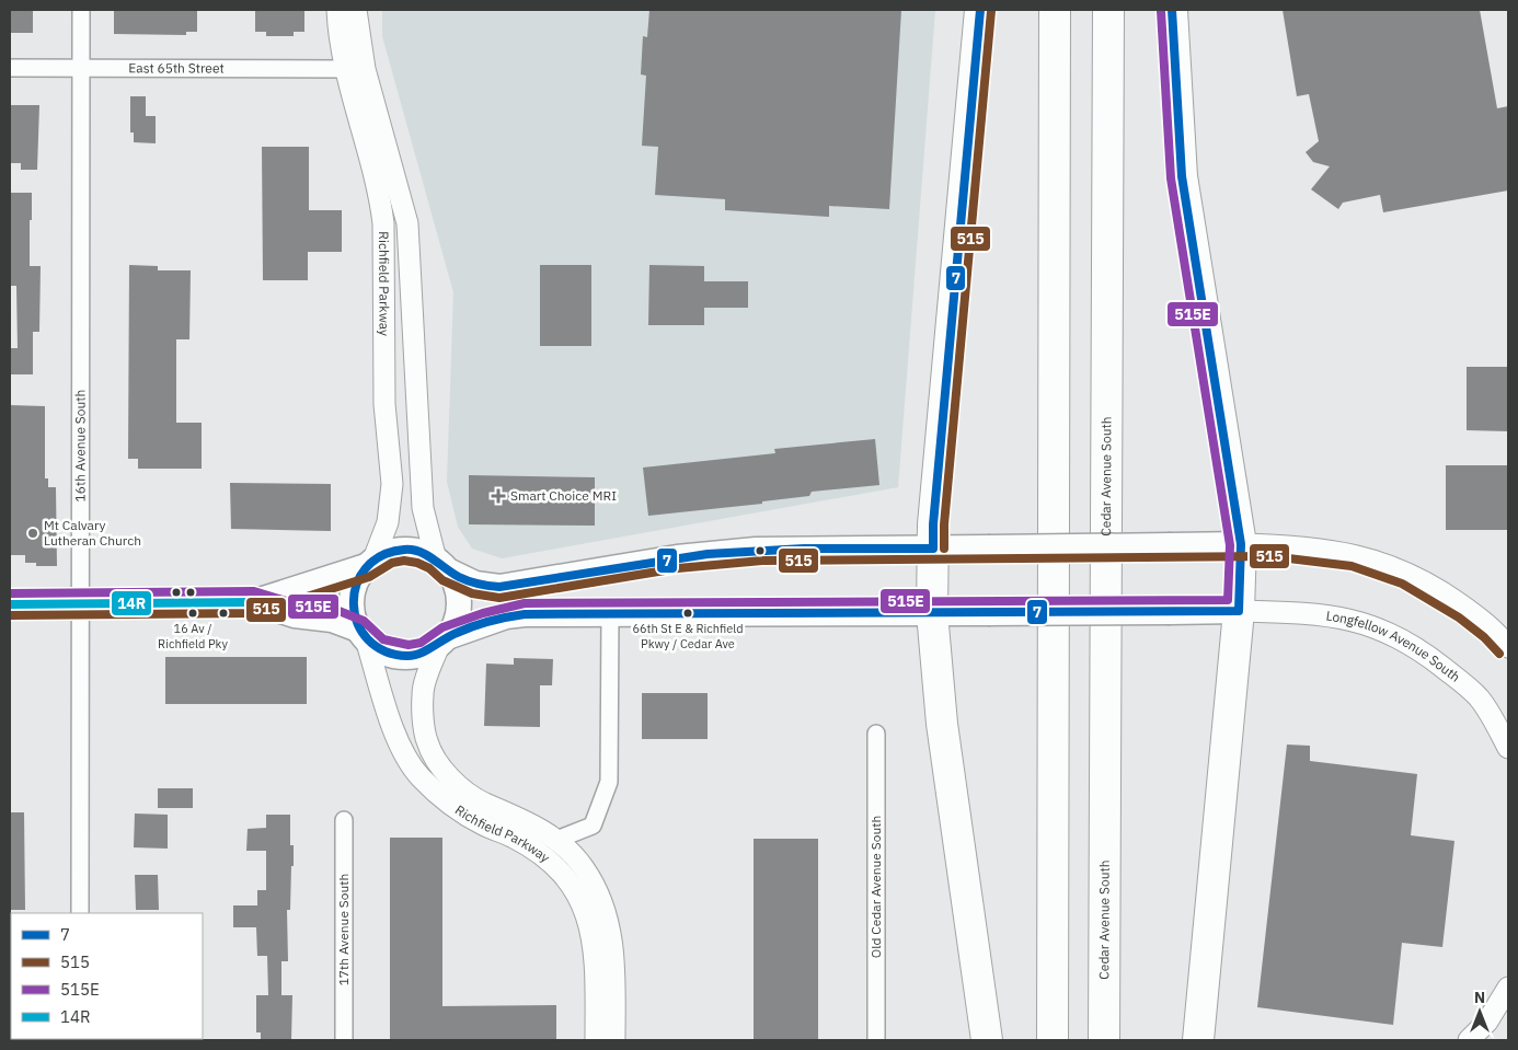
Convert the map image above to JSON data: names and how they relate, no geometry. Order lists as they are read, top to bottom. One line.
{"streets":{"highway":["Cedar Avenue South"],"street":["East 65th Street","Richfield Parkway","16th Avenue South","Longfellow Avenue South","Old Cedar Avenue South","17th Avenue South"]},"crossings":[["East 65th Street","Richfield Parkway"],["East 65th Street","16th Avenue South"]],"places":{"health":["Smart Choice MRI"],"other":["Mt Calvary Lutheran Church","16 Av / Richfield Pky","66th St E & Richfield Pkwy / Cedar Ave"]},"lines":["transit line 7","transit line 515","transit line 515E","transit line 14R"],"legend":["7","515","515E","14R"],"north":"top"}
